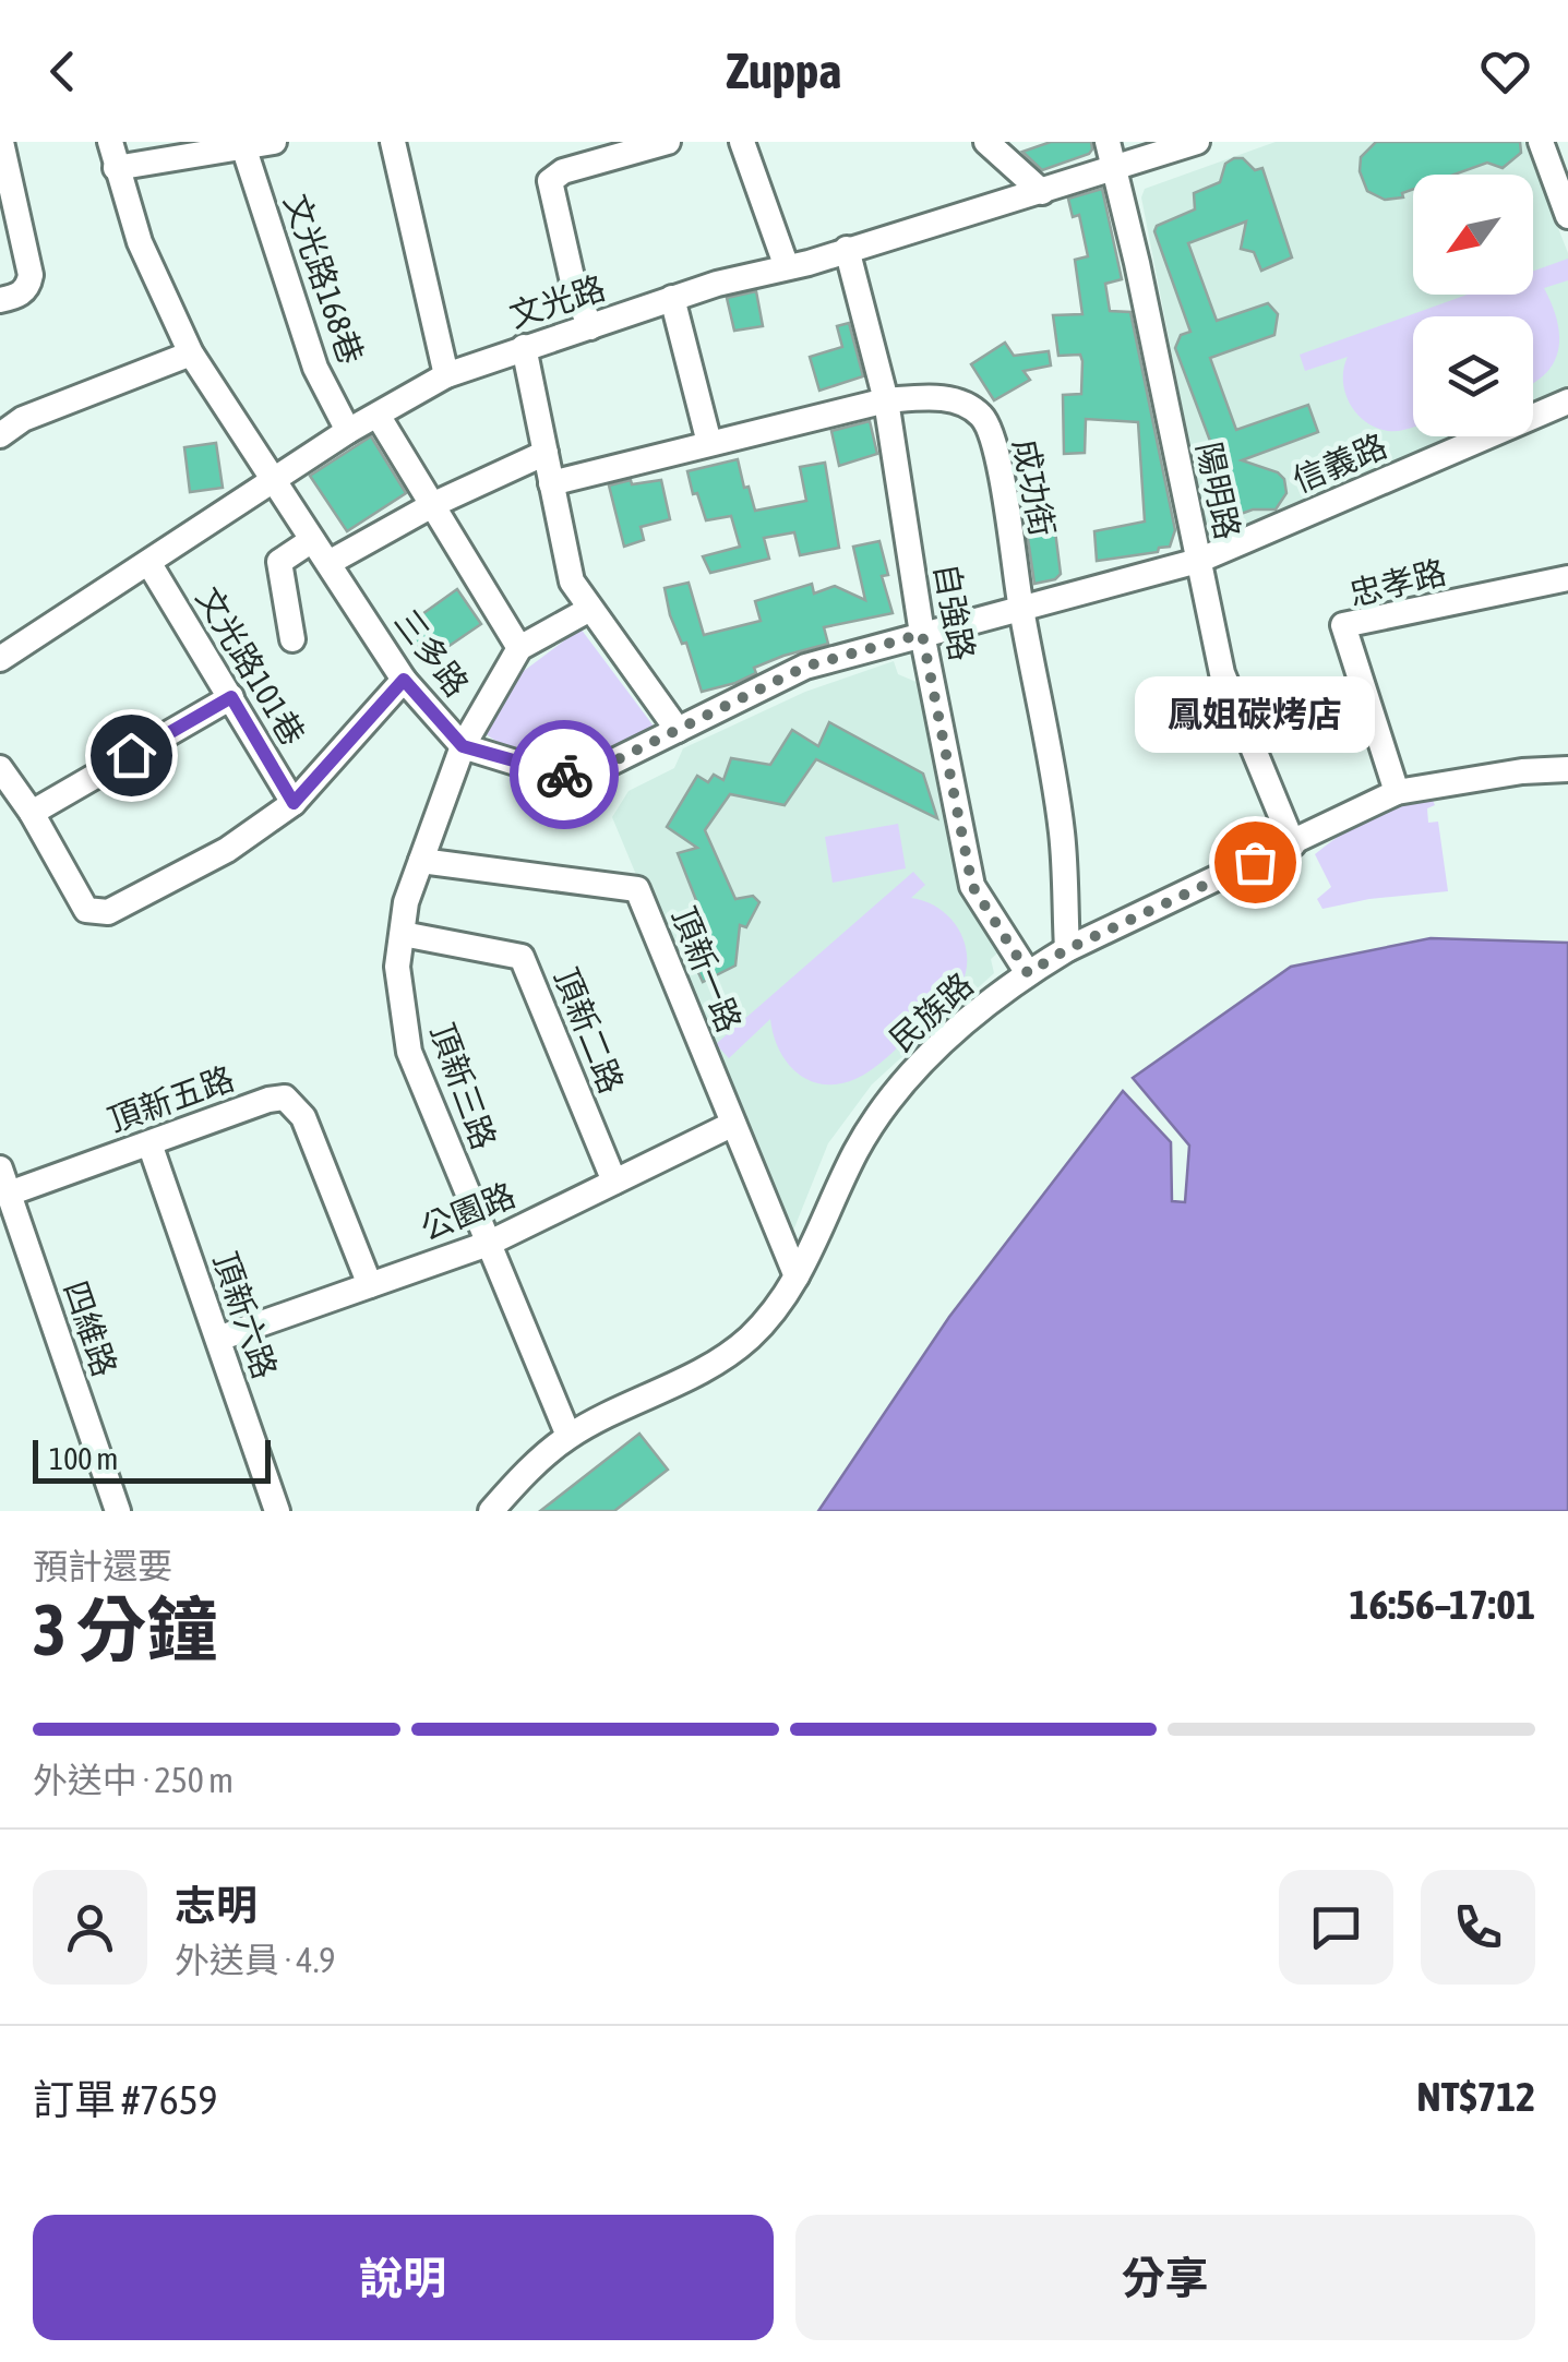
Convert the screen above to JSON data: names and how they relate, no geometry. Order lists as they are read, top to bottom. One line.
{"streets":{"street":["文光路168巷","文光路","信義路","成功街","陽明路","忠孝路","自強路","三多路","文光路101巷","頂新一路","民族路","頂新二路","頂新三路","頂新五路","公園路","頂新六路","四維路"]},"crossings":[["文光路168巷","文光路"],["文光路","陽明路"],["文光路","自強路"],["文光路","三多路"],["文光路","文光路101巷"],["信義路","陽明路"],["信義路","三多路"],["成功街","自強路"],["成功街","三多路"],["成功街","民族路"],["陽明路","三多路"],["陽明路","民族路"],["忠孝路","民族路"],["自強路","三多路"],["自強路","民族路"],["三多路","頂新三路"],["頂新一路","民族路"],["頂新一路","頂新三路"],["頂新一路","公園路"],["民族路","頂新三路"],["頂新二路","頂新三路"],["頂新二路","公園路"],["頂新三路","公園路"],["頂新五路","公園路"],["頂新五路","頂新六路"],["頂新五路","四維路"],["公園路","頂新六路"]],"places":["鳳姐碳烤店"],"scale_bar":"100 m","north":"bottom left","page":{"header":"Zuppa","bubble":"鳳姐碳烤店","scale":"100 m","heading":["3 分鐘","預計還要","16:56–17:01"],"panel":["志明","外送員 · 4.9","訂單 #7659","NT$712"],"bar":"外送中 · 250 m","buttons":["說明","分享"]}}
